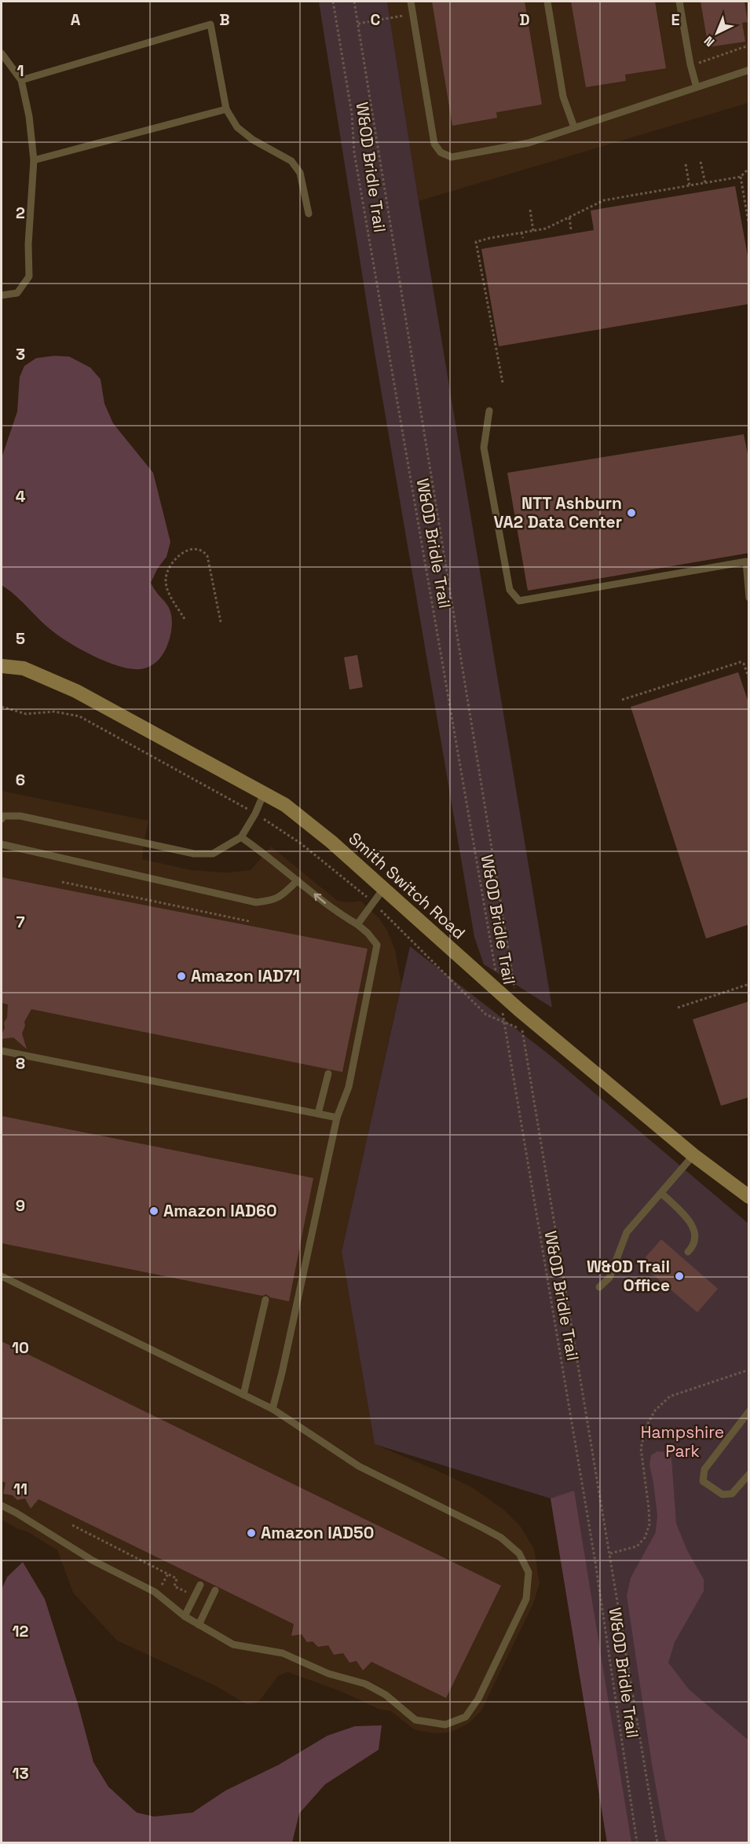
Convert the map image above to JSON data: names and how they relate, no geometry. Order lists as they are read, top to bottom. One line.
{"streets":{"street":["Smith Switch Road"],"path":["W&OD Bridle Trail"]},"crossings":[["W&OD Bridle Trail","Smith Switch Road"]],"parks":["Hampshire Park"],"places":["NTT Ashburn VA2 Data Center","Amazon IAD71","Amazon IAD60","W&OD Trail Office","Amazon IAD50"],"north":"bottom left","grid":{"columns":["A","B","C","D","E"],"rows":["1","2","3","4","5","6","7","8","9","10","11","12","13"]}}
